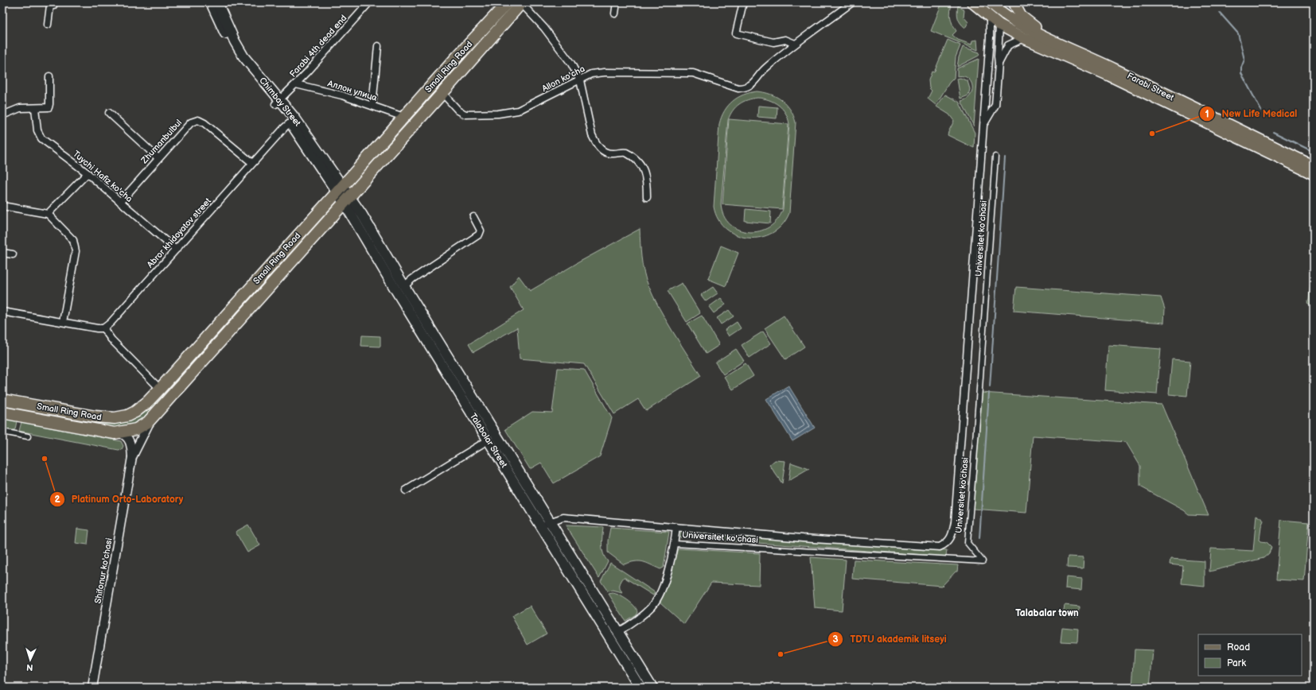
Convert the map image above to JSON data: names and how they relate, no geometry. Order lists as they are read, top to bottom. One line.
{"streets":{"highway":["Small Ring Road"],"main road":["Farabi Street","Chimbay Street","Talabolar Street"],"street":["Farabi 4th dead end","Allon ko'cha","Аллон улица","Zhumanbulbul","Tuychi Hafiz ko'cha","Abror khidoyatov street","Universitet ko'chasi","Shifonur ko'chasi"]},"crossings":[["Farabi 4th dead end","Аллон улица"],["Farabi 4th dead end","Chimbay Street"],["Small Ring Road","Allon ko'cha"],["Small Ring Road","Аллон улица"],["Small Ring Road","Chimbay Street"],["Small Ring Road","Talabolar Street"],["Small Ring Road","Shifonur ko'chasi"],["Farabi Street","Universitet ko'chasi"],["Chimbay Street","Abror khidoyatov street"],["Chimbay Street","Talabolar Street"],["Zhumanbulbul","Tuychi Hafiz ko'cha"],["Zhumanbulbul","Abror khidoyatov street"],["Tuychi Hafiz ko'cha","Abror khidoyatov street"],["Universitet ko'chasi","Talabolar Street"]],"districts":["Talabalar town"],"places":["New Life Medical","Platinum Orto-Laboratory","TDTU akademik litseyi"],"legend":["Road","Park"],"north":"bottom"}
